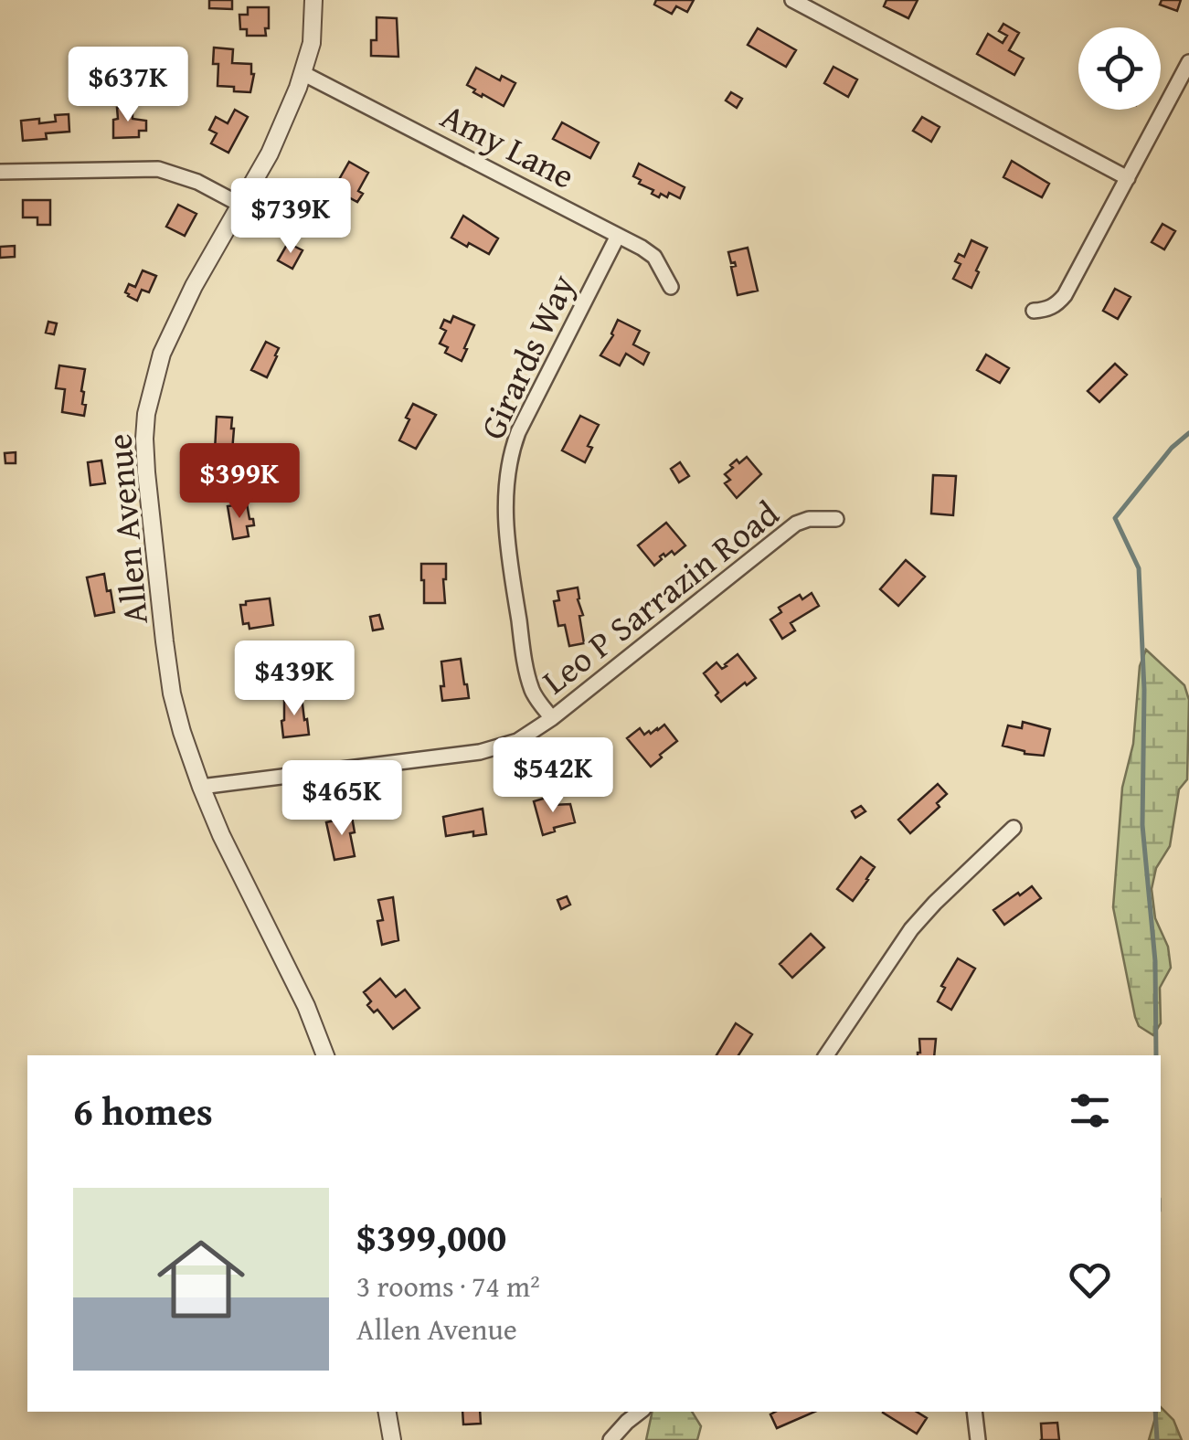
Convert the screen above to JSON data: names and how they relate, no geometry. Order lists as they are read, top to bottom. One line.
{"streets":{"street":["Amy Lane","Girards Way","Allen Avenue","Leo P Sarrazin Road"]},"crossings":[["Amy Lane","Girards Way"],["Amy Lane","Allen Avenue"],["Girards Way","Leo P Sarrazin Road"],["Allen Avenue","Leo P Sarrazin Road"]],"page":{"price":["$637K","$739K","$399K","$439K","$542K","$465K"],"heading":"6 homes","list":[{"name":"$399,000","note":"3 rooms · 74 m² · Allen Avenue"}]}}
